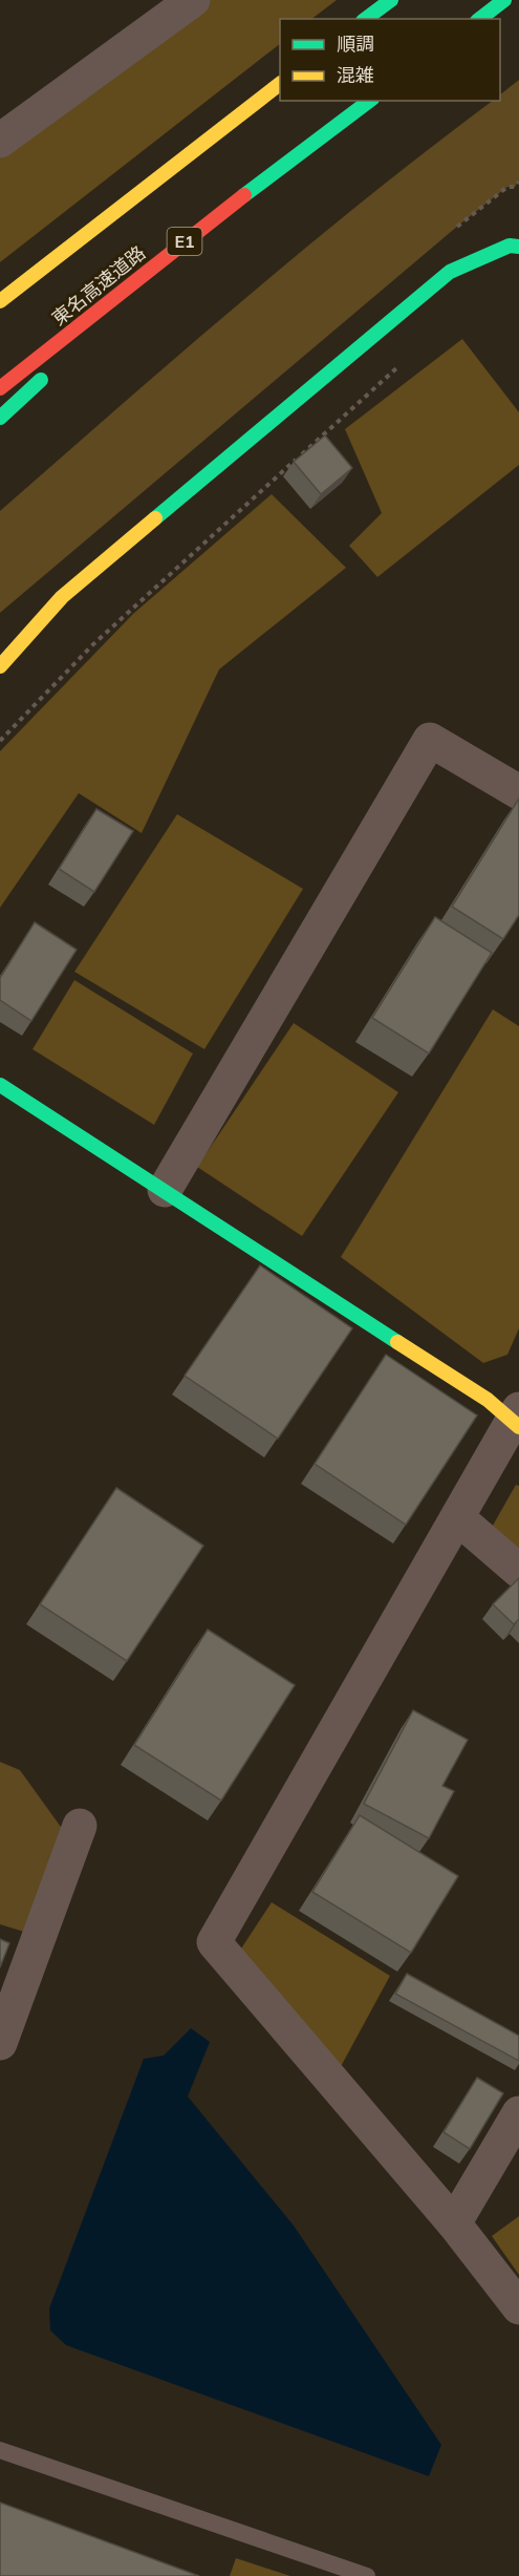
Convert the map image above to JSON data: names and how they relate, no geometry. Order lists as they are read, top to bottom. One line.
{"streets":{"main road":["E1","東名高速道路"]},"legend":["順調","混雑"]}
